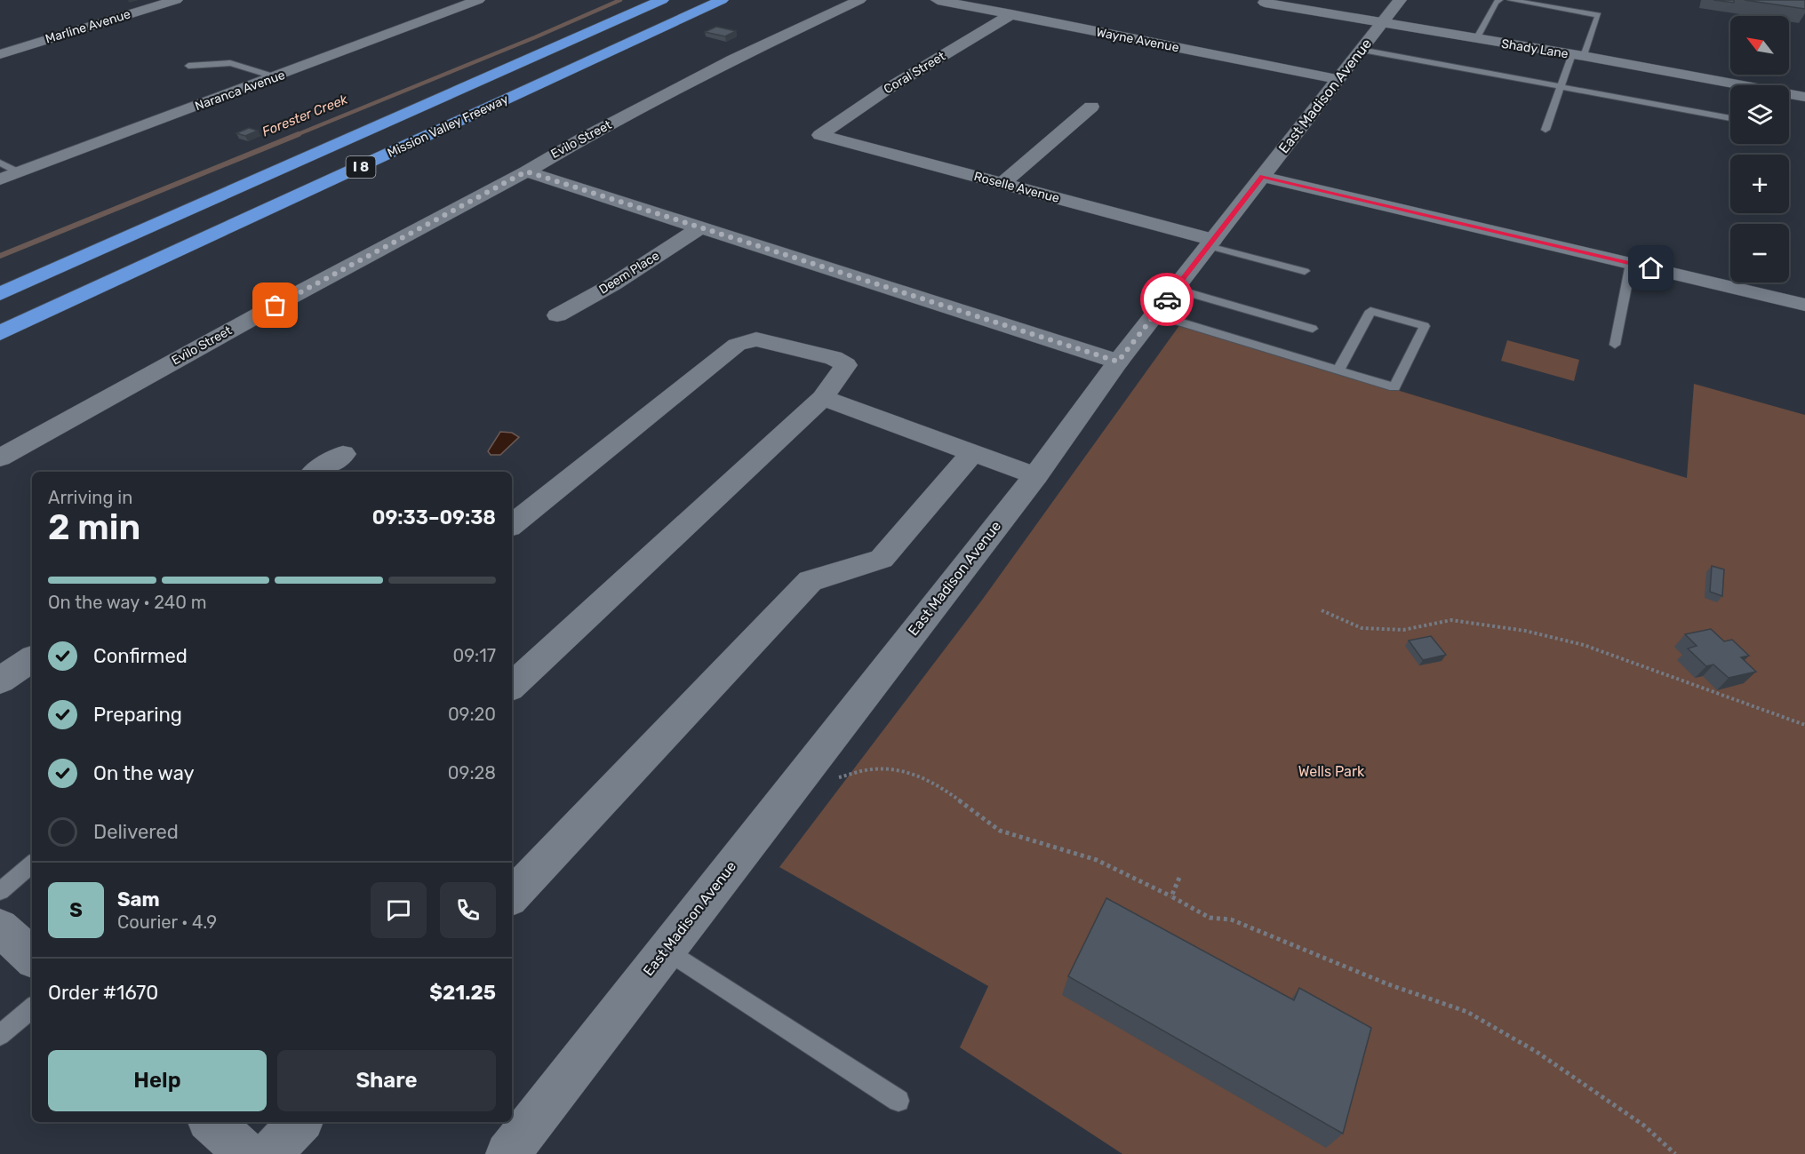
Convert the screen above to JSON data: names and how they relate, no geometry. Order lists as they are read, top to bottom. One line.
{"streets":{"highway":["Mission Valley Freeway","I 8"],"street":["Marline Avenue","Wayne Avenue","Shady Lane","Coral Street","Naranca Avenue","East Madison Avenue","Evilo Street","Roselle Avenue","Deem Place"]},"crossings":[["Wayne Avenue","Coral Street"],["Wayne Avenue","East Madison Avenue"],["Shady Lane","East Madison Avenue"],["Coral Street","Roselle Avenue"],["East Madison Avenue","Roselle Avenue"]],"water":["Forester Creek"],"parks":["Wells Park"],"north":"top left","page":{"map_buttons":["+","−"],"heading":["2 min","Arriving in","09:33–09:38"],"panel":["Sam","Courier · 4.9","Order #1670","$21.25"],"bar":"On the way · 240 m","list":[["Confirmed","09:17"],["Preparing","09:20"],["On the way","09:28"],"Delivered"],"round":"S","buttons":["Help","Share"]}}
